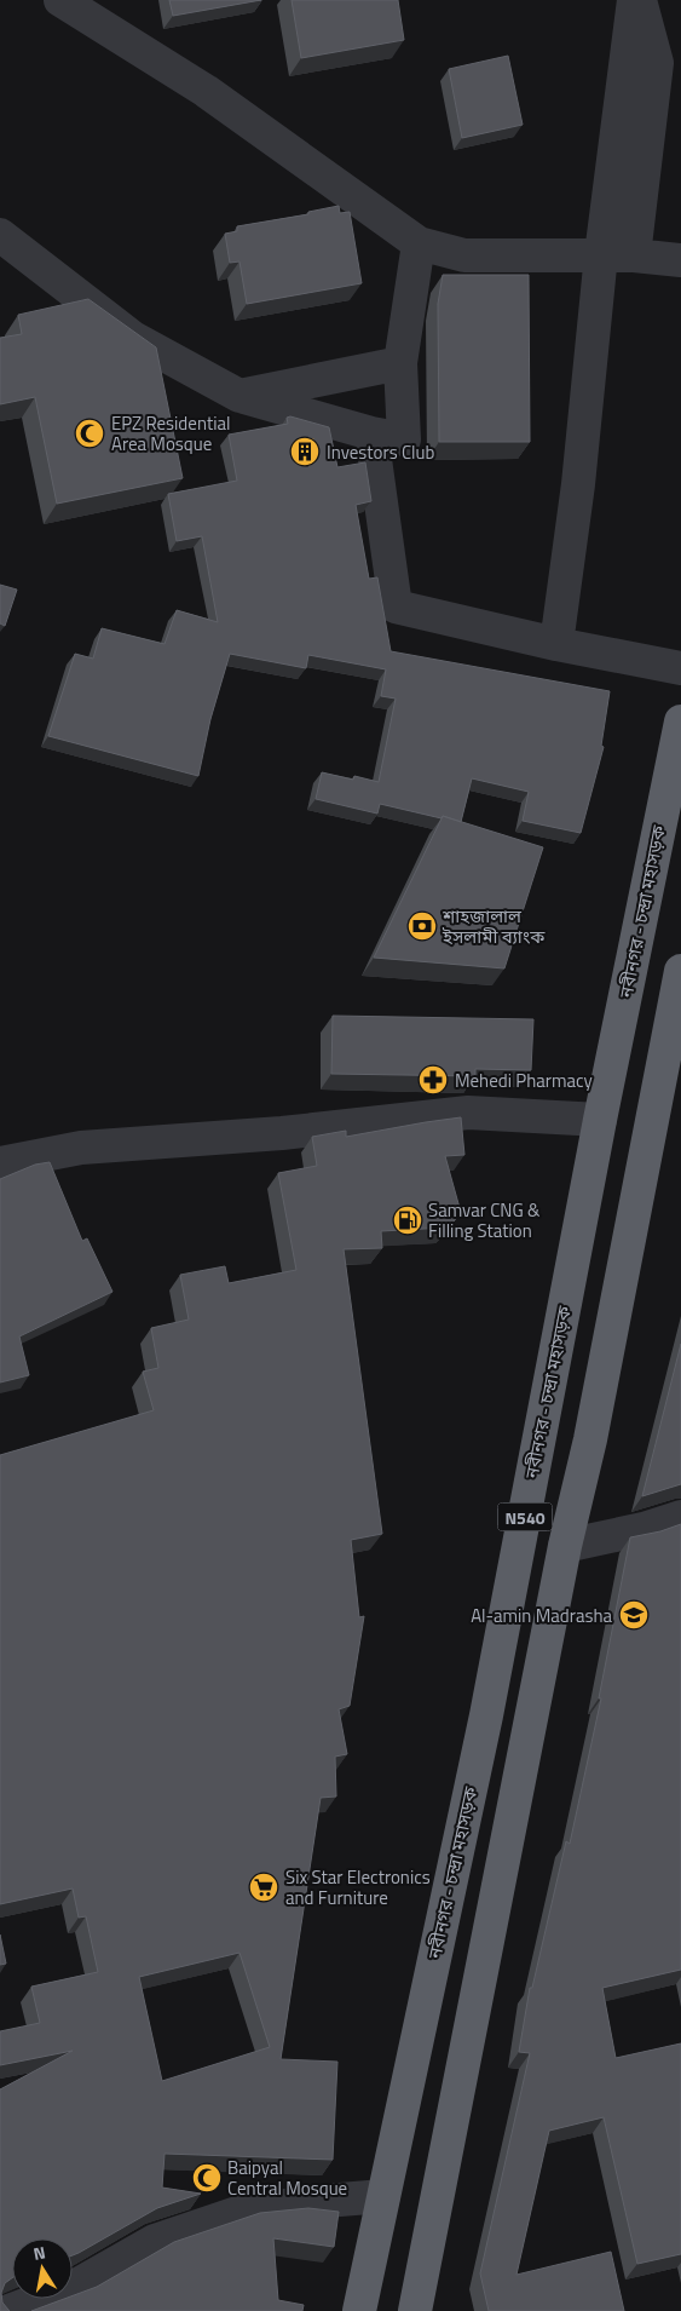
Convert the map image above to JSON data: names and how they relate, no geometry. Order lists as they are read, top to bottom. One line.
{"streets":{"highway":["নবীনগর - চন্দ্রা মহাসড়ক","N540"]},"places":{"mosque":["EPZ Residential Area Mosque","Baipyal Central Mosque"],"building":["Investors Club"],"bank":["শাহজালাল ইসলামী ব্যাংক"],"pharmacy":["Mehedi Pharmacy"],"fuel station":["Samvar CNG & Filling Station"],"school or university":["Al-amin Madrasha"],"supermarket":["Six Star Electronics and Furniture"]},"north":"top"}
